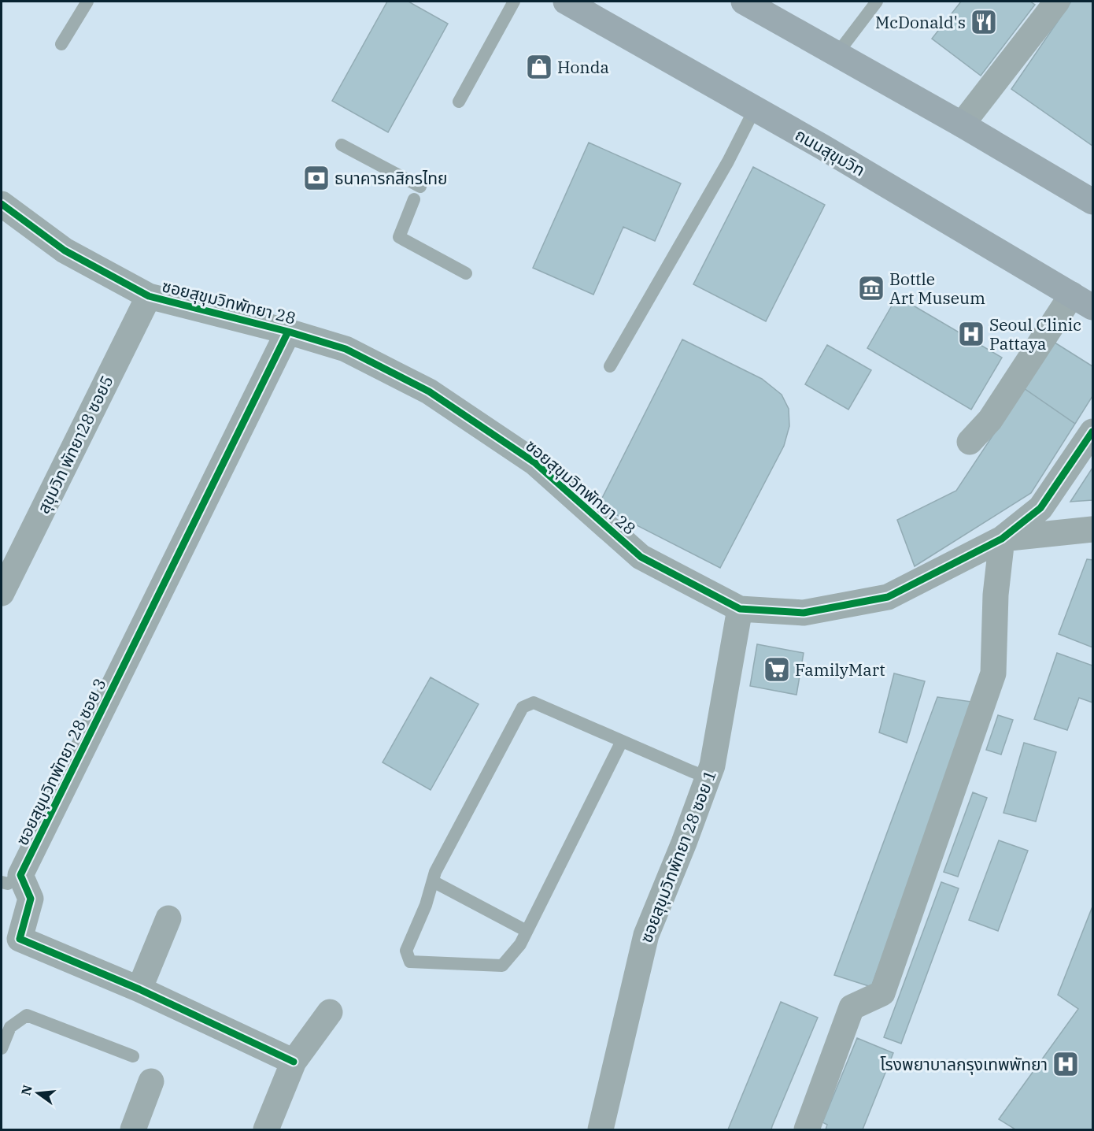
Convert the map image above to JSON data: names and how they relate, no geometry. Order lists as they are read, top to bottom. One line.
{"streets":{"highway":["ถนนสุขุมวิท"],"street":["ซอยสุขุมวิทพัทยา 28","สุขุมวิท พัทยา28 ซอย5","ซอยสุขุมวิทพัทยา 28 ซอย 3","ซอยสุขุมวิทพัทยา 28 ซอย 1"]},"crossings":[["ซอยสุขุมวิทพัทยา 28","สุขุมวิท พัทยา28 ซอย5"],["ซอยสุขุมวิทพัทยา 28","ซอยสุขุมวิทพัทยา 28 ซอย 3"],["ซอยสุขุมวิทพัทยา 28","ซอยสุขุมวิทพัทยา 28 ซอย 1"]],"places":{"restaurant":["McDonald's"],"shop":["Honda"],"bank":["ธนาคารกสิกรไทย"],"museum":["Bottle Art Museum"],"hospital":["Seoul Clinic Pattaya","โรงพยาบาลกรุงเทพพัทยา"],"supermarket":["FamilyMart"]},"north":"left"}
